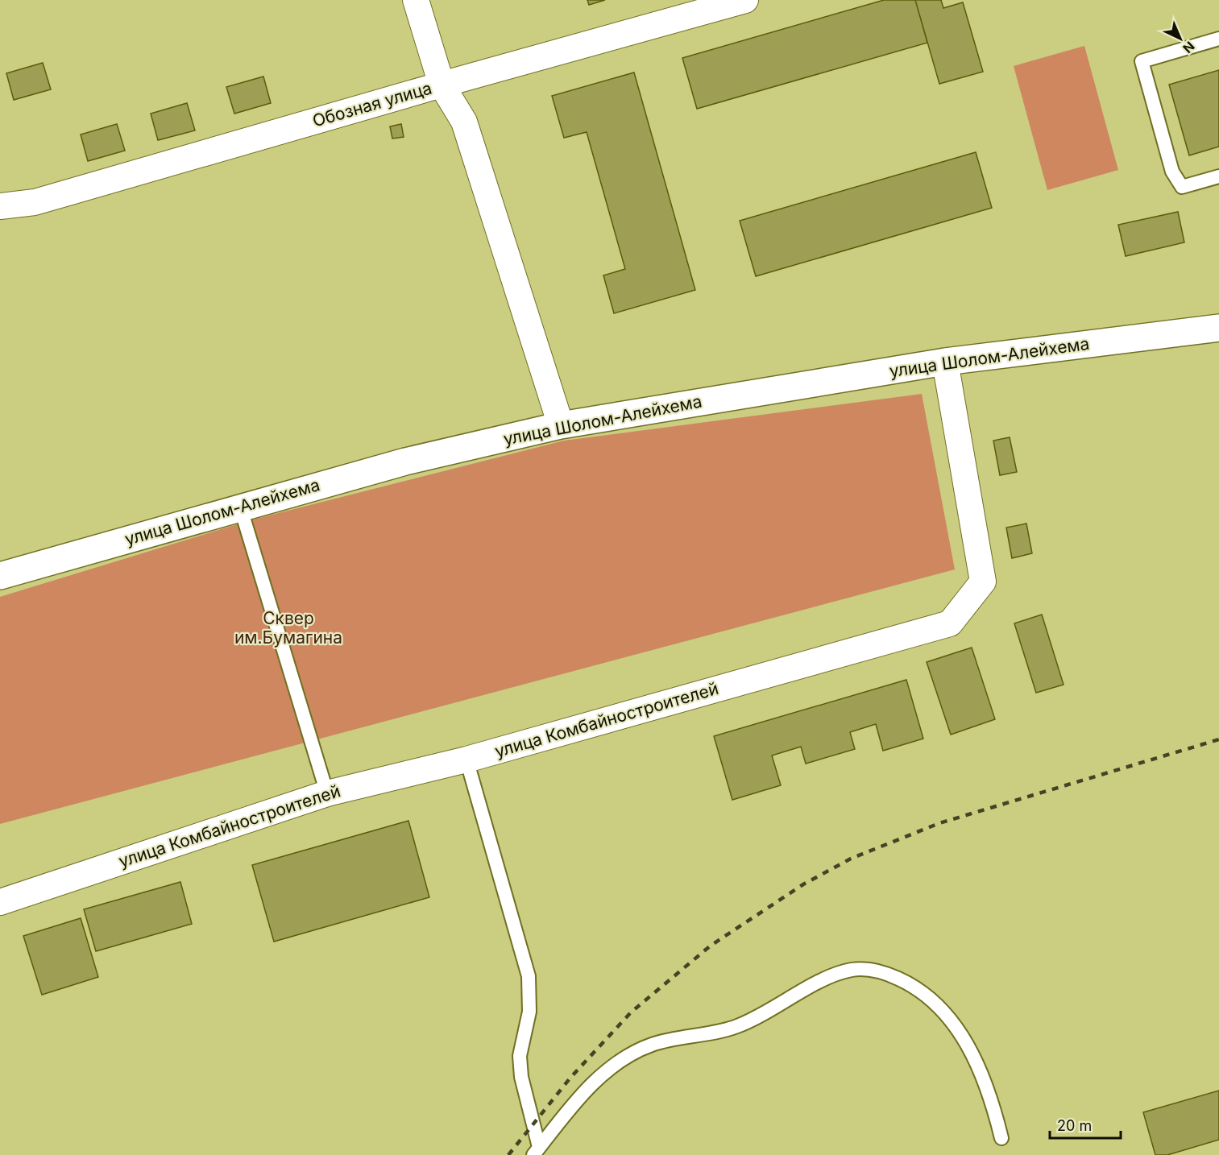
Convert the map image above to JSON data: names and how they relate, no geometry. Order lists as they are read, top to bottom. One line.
{"streets":{"main road":["улица Шолом-Алейхема"],"street":["Обозная улица","улица Комбайностроителей"]},"crossings":[["улица Шолом-Алейхема","улица Комбайностроителей"]],"parks":["Сквер им.Бумагина"],"scale_bar":"20 m","north":"bottom right"}
